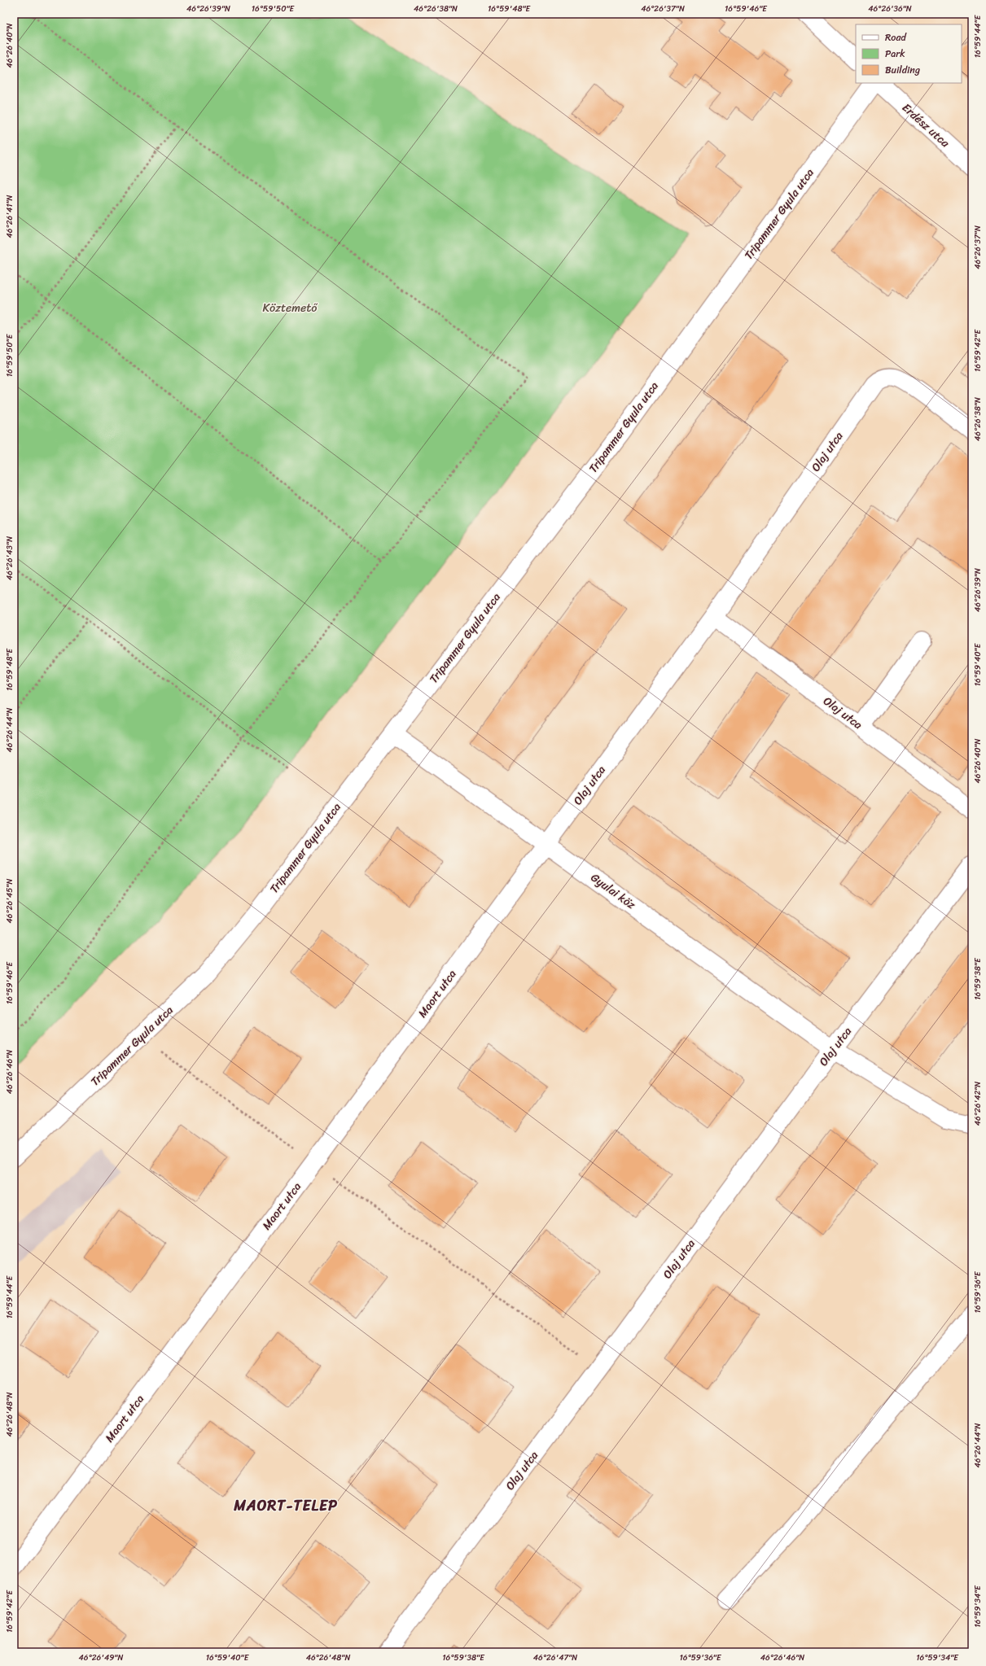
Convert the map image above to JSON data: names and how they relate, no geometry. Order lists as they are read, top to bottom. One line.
{"streets":{"street":["Erdész utca","Tripammer Gyula utca","Olaj utca","Gyulai köz","Maort utca"]},"crossings":[["Tripammer Gyula utca","Gyulai köz"],["Olaj utca","Gyulai köz"],["Olaj utca","Maort utca"],["Gyulai köz","Maort utca"]],"districts":["MAORT-TELEP"],"parks":["Köztemető"],"legend":["Road","Park","Building"],"coordinates":["46°26'39\"N","16°59'50\"E","46°26'38\"N","16°59'48\"E","46°26'37\"N","16°59'46\"E","46°26'36\"N","16°59'44\"E","46°26'40\"N","46°26'41\"N","16°59'42\"E","46°26'43\"N","16°59'40\"E","46°26'44\"N","46°26'45\"N","16°59'38\"E","46°26'46\"N","46°26'42\"N","16°59'36\"E","46°26'48\"N","16°59'34\"E","46°26'49\"N","46°26'47\"N"]}
